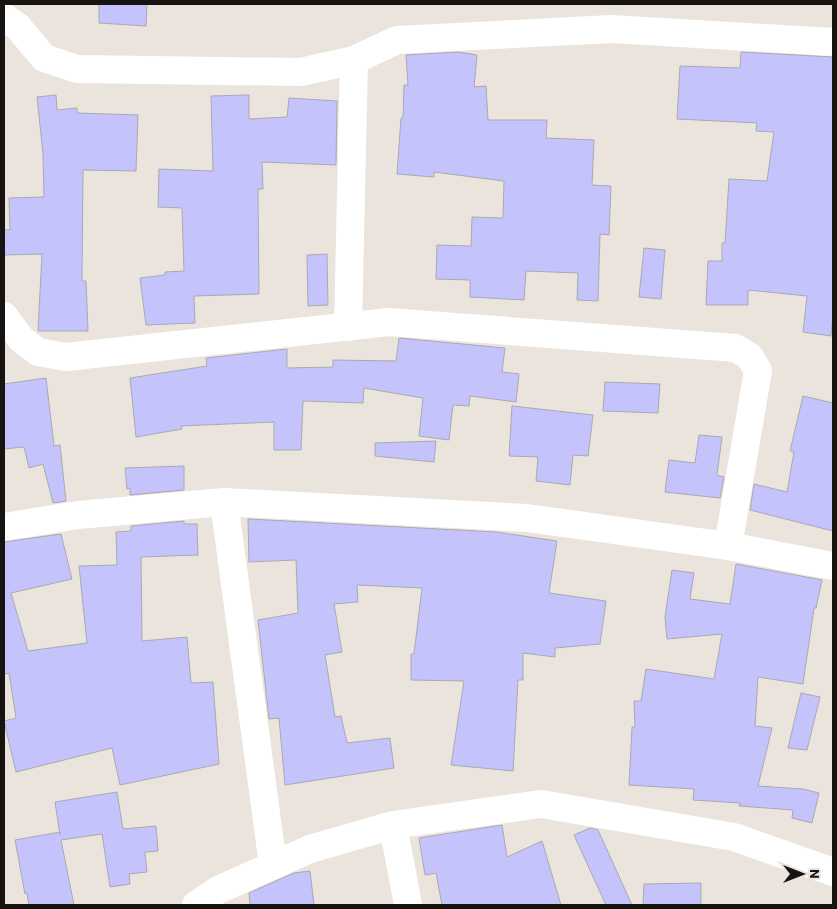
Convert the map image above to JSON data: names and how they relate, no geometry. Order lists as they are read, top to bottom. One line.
{"north":"right"}
